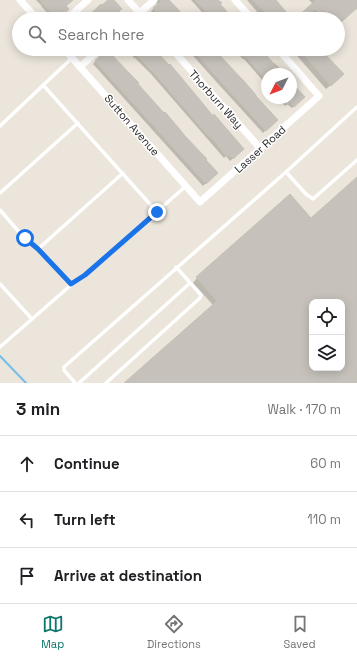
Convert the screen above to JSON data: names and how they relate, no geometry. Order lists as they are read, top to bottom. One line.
{"streets":{"street":["Thorburn Way","Sutton Avenue","Lasser Road"]},"crossings":[["Thorburn Way","Lasser Road"],["Sutton Avenue","Lasser Road"]],"north":"bottom left","page":{"search":"Search here","heading":["3 min","Walk · 170 m"],"list":[["Continue","60 m"],["Turn left","110 m"],"Arrive at destination"],"nav":["Map","Directions","Saved"]}}
